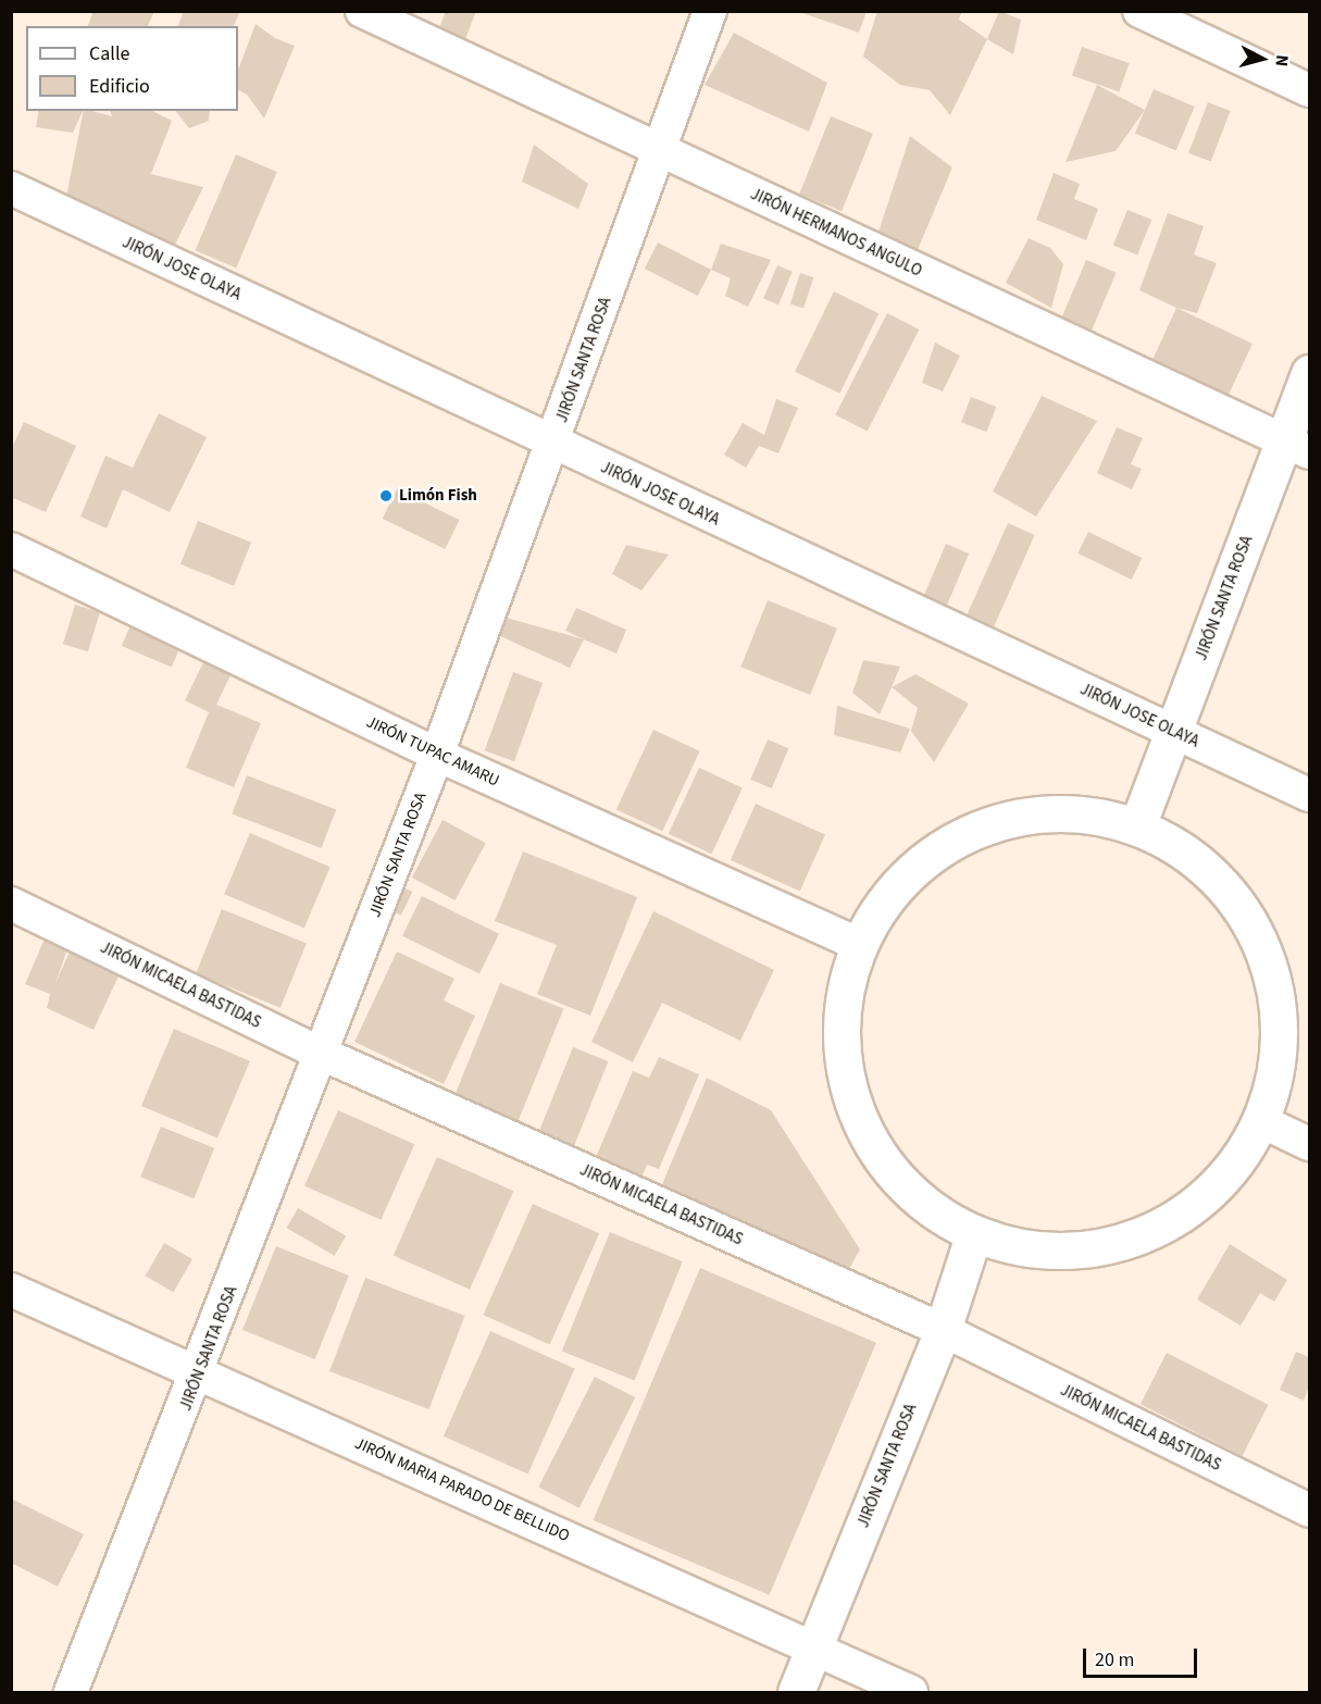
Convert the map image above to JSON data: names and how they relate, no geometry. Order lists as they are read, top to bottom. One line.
{"streets":{"street":["JIRÓN HERMANOS ANGULO","JIRÓN JOSE OLAYA","JIRÓN SANTA ROSA","JIRÓN TUPAC AMARU","JIRÓN MICAELA BASTIDAS","JIRÓN MARIA PARADO DE BELLIDO"]},"crossings":[["JIRÓN HERMANOS ANGULO","JIRÓN SANTA ROSA"],["JIRÓN JOSE OLAYA","JIRÓN SANTA ROSA"],["JIRÓN SANTA ROSA","JIRÓN TUPAC AMARU"],["JIRÓN SANTA ROSA","JIRÓN MICAELA BASTIDAS"],["JIRÓN SANTA ROSA","JIRÓN MARIA PARADO DE BELLIDO"]],"places":["Limón Fish"],"legend":["Calle","Edificio"],"scale_bar":"20 m","north":"right"}
